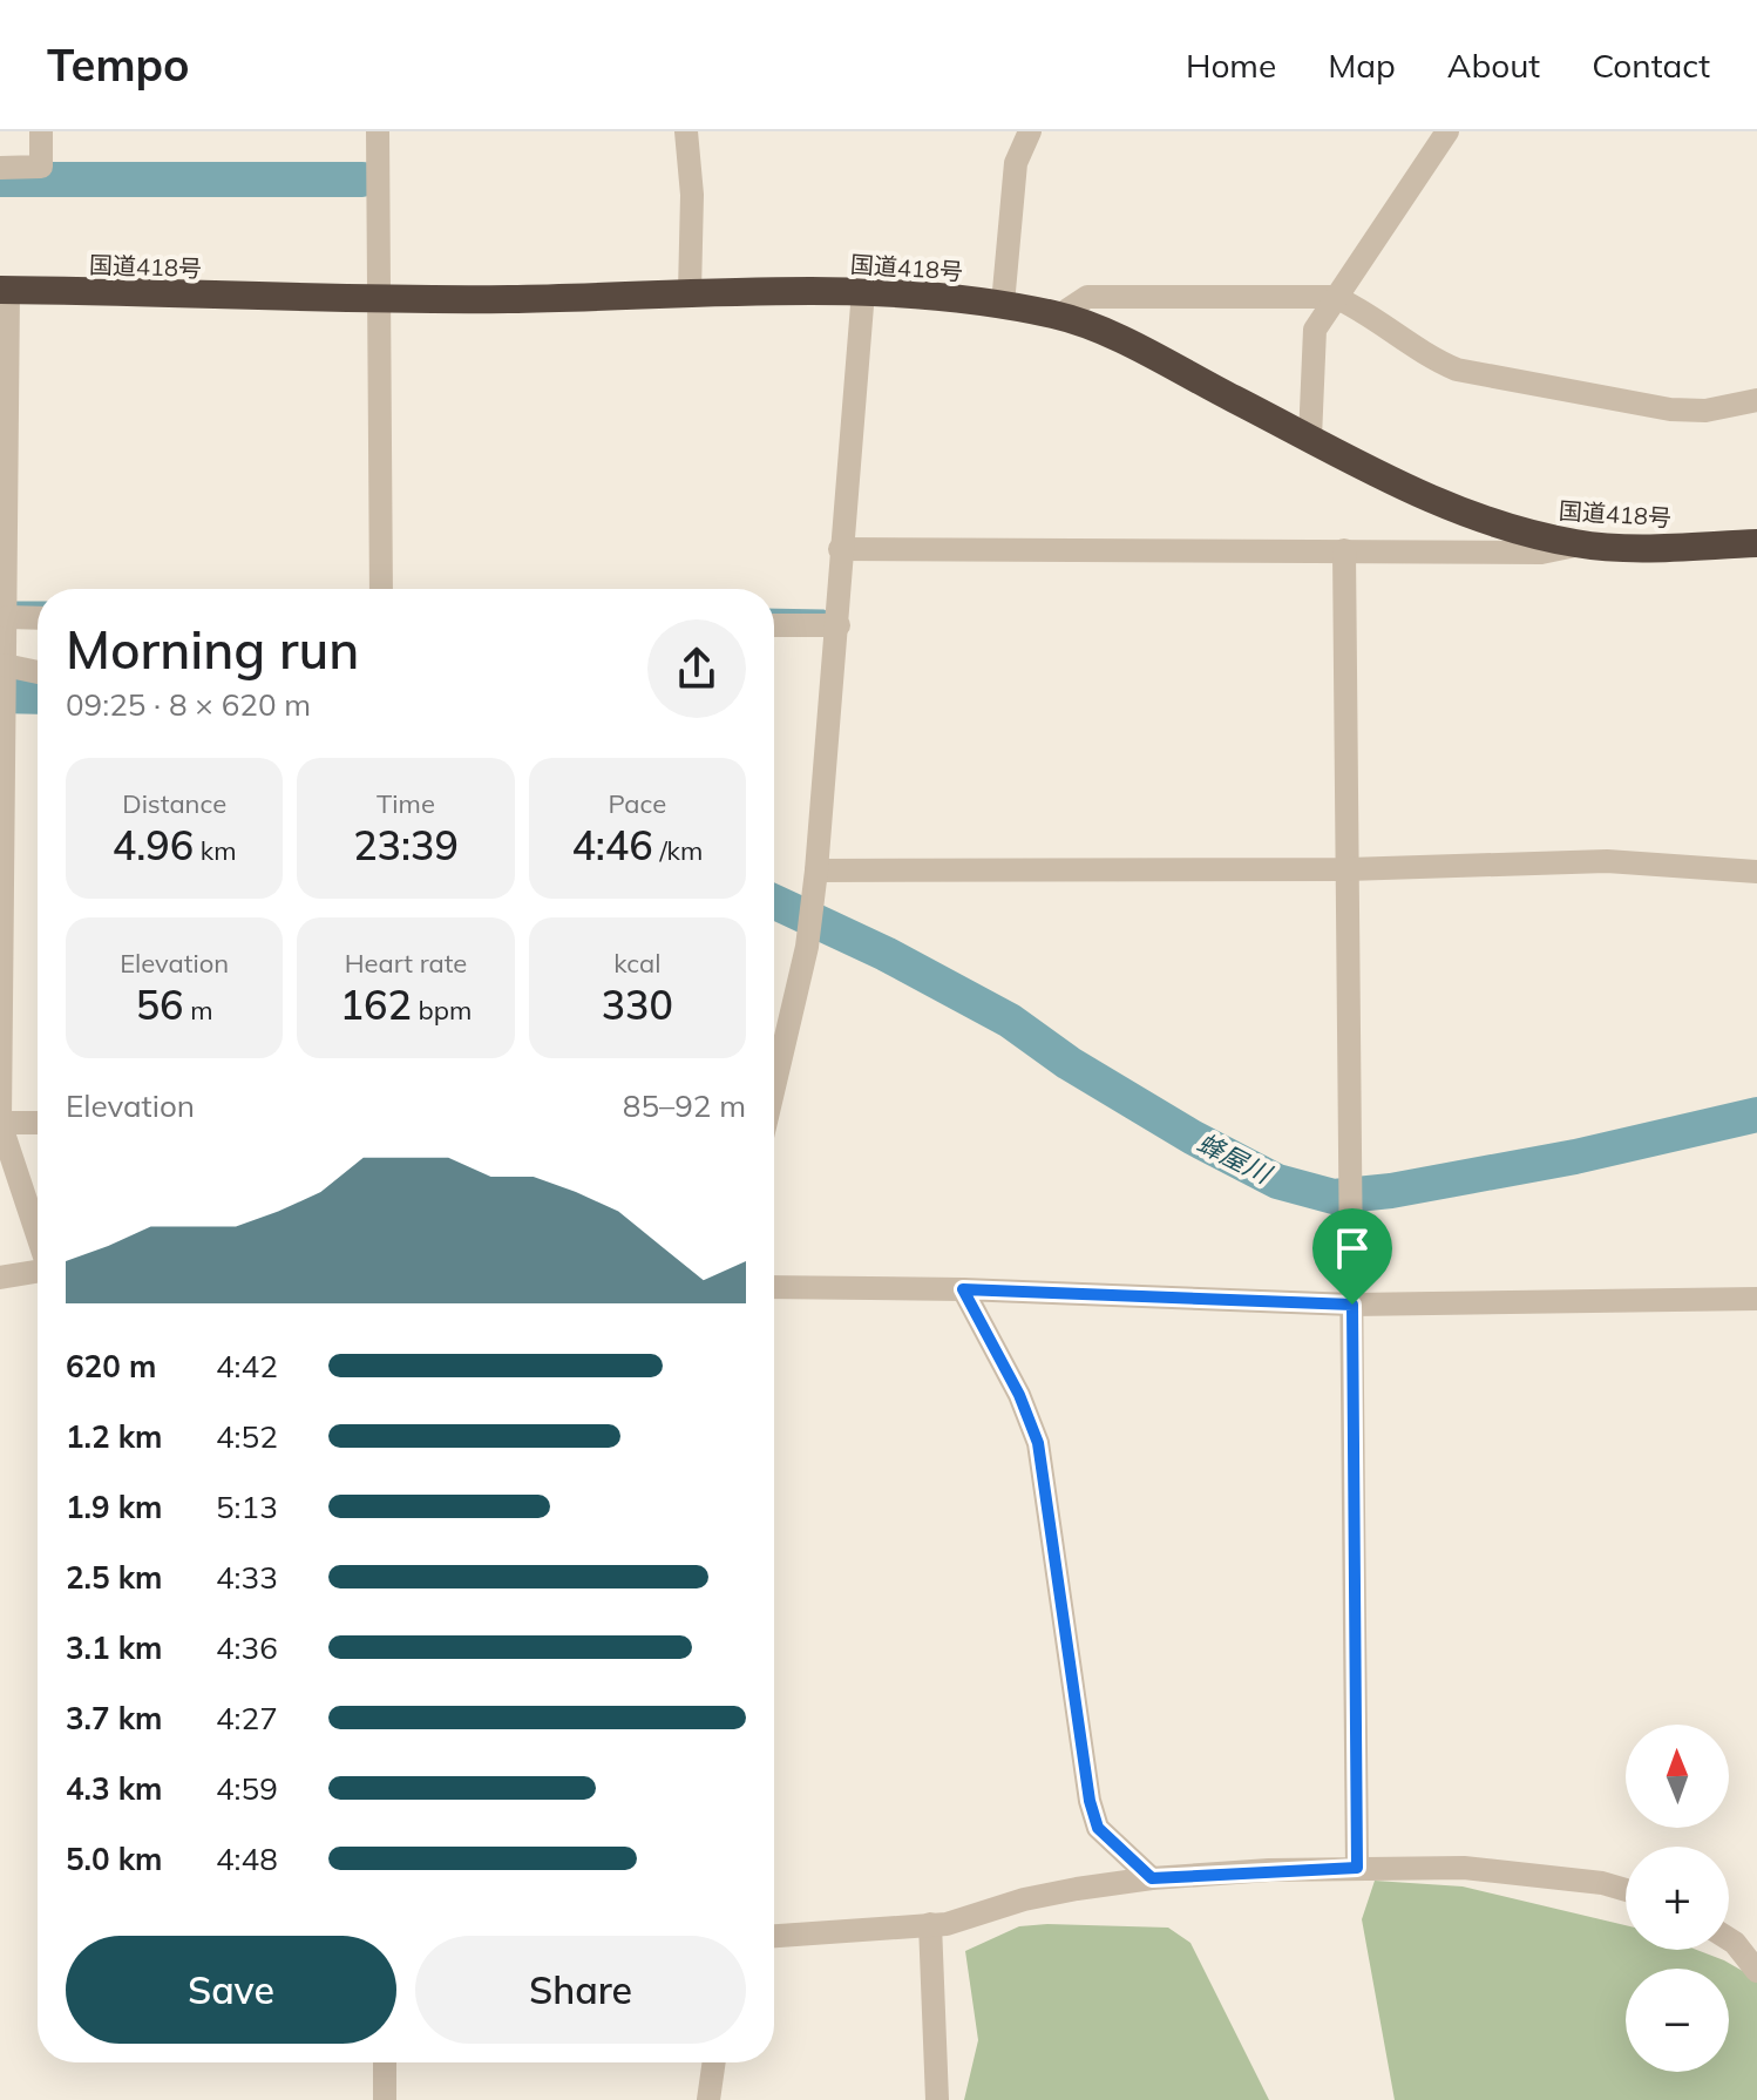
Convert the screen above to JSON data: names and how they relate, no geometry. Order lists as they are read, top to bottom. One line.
{"streets":{"highway":["国道418号"]},"water":["蜂屋川"],"north":"top","page":{"header":"Tempo","nav":["Home","Map","About","Contact"],"heading":["Morning run","09:25 · 8 × 620 m"],"stats":[["Distance","4.96 km"],["Time","23:39"],["Pace","4:46 /km"],["Elevation","56 m"],["Heart rate","162 bpm"],["kcal","330"]],"chart":["Elevation","85–92 m"],"list":[{"name":"620 m","note":"4:42"},{"name":"1.2 km","note":"4:52"},{"name":"1.9 km","note":"5:13"},{"name":"2.5 km","note":"4:33"},{"name":"3.1 km","note":"4:36"},{"name":"3.7 km","note":"4:27"},{"name":"4.3 km","note":"4:59"},{"name":"5.0 km","note":"4:48"}],"map_buttons":["+","−"],"buttons":["Save","Share"]}}
